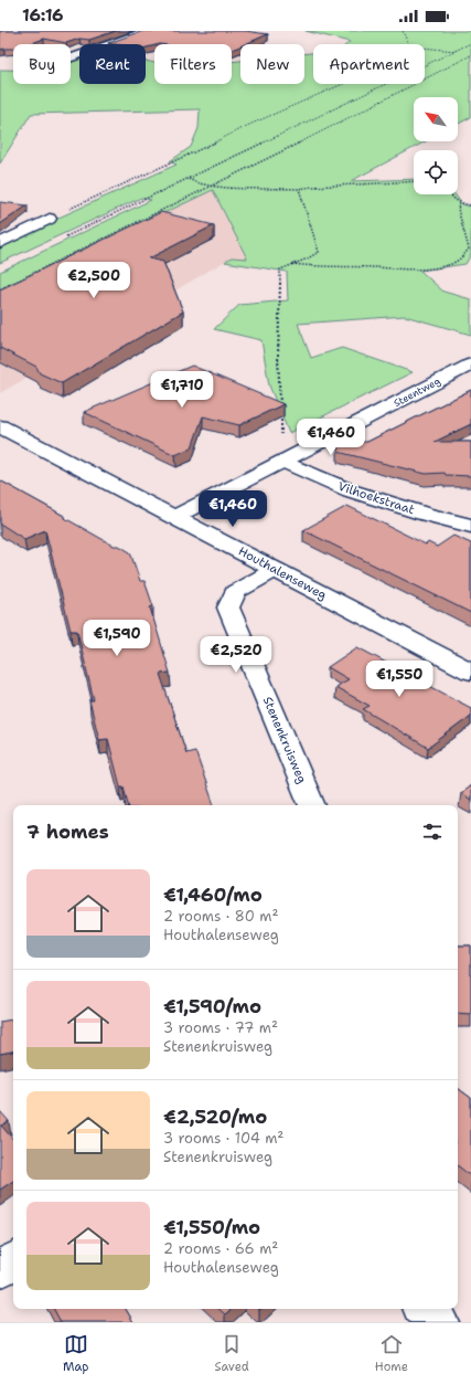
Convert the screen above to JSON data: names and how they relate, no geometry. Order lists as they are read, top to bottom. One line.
{"streets":{"street":["Steentweg","Vilhoekstraat","Houthalenseweg","Stenenkruisweg"]},"crossings":[["Steentweg","Vilhoekstraat"],["Steentweg","Houthalenseweg"],["Houthalenseweg","Stenenkruisweg"]],"north":"top left","page":{"status":"16:16","chip":["Buy","Rent","Filters","New","Apartment"],"price":["€2,500","€1,710","€1,460","€1,460","€1,590","€2,520","€1,550"],"heading":"7 homes","list":[{"name":"€1,460/mo","note":"2 rooms · 80 m² · Houthalenseweg"},{"name":"€1,590/mo","note":"3 rooms · 77 m² · Stenenkruisweg"},{"name":"€2,520/mo","note":"3 rooms · 104 m² · Stenenkruisweg"},{"name":"€1,550/mo","note":"2 rooms · 66 m² · Houthalenseweg"}],"tabs":["Map","Saved","Home"]}}
